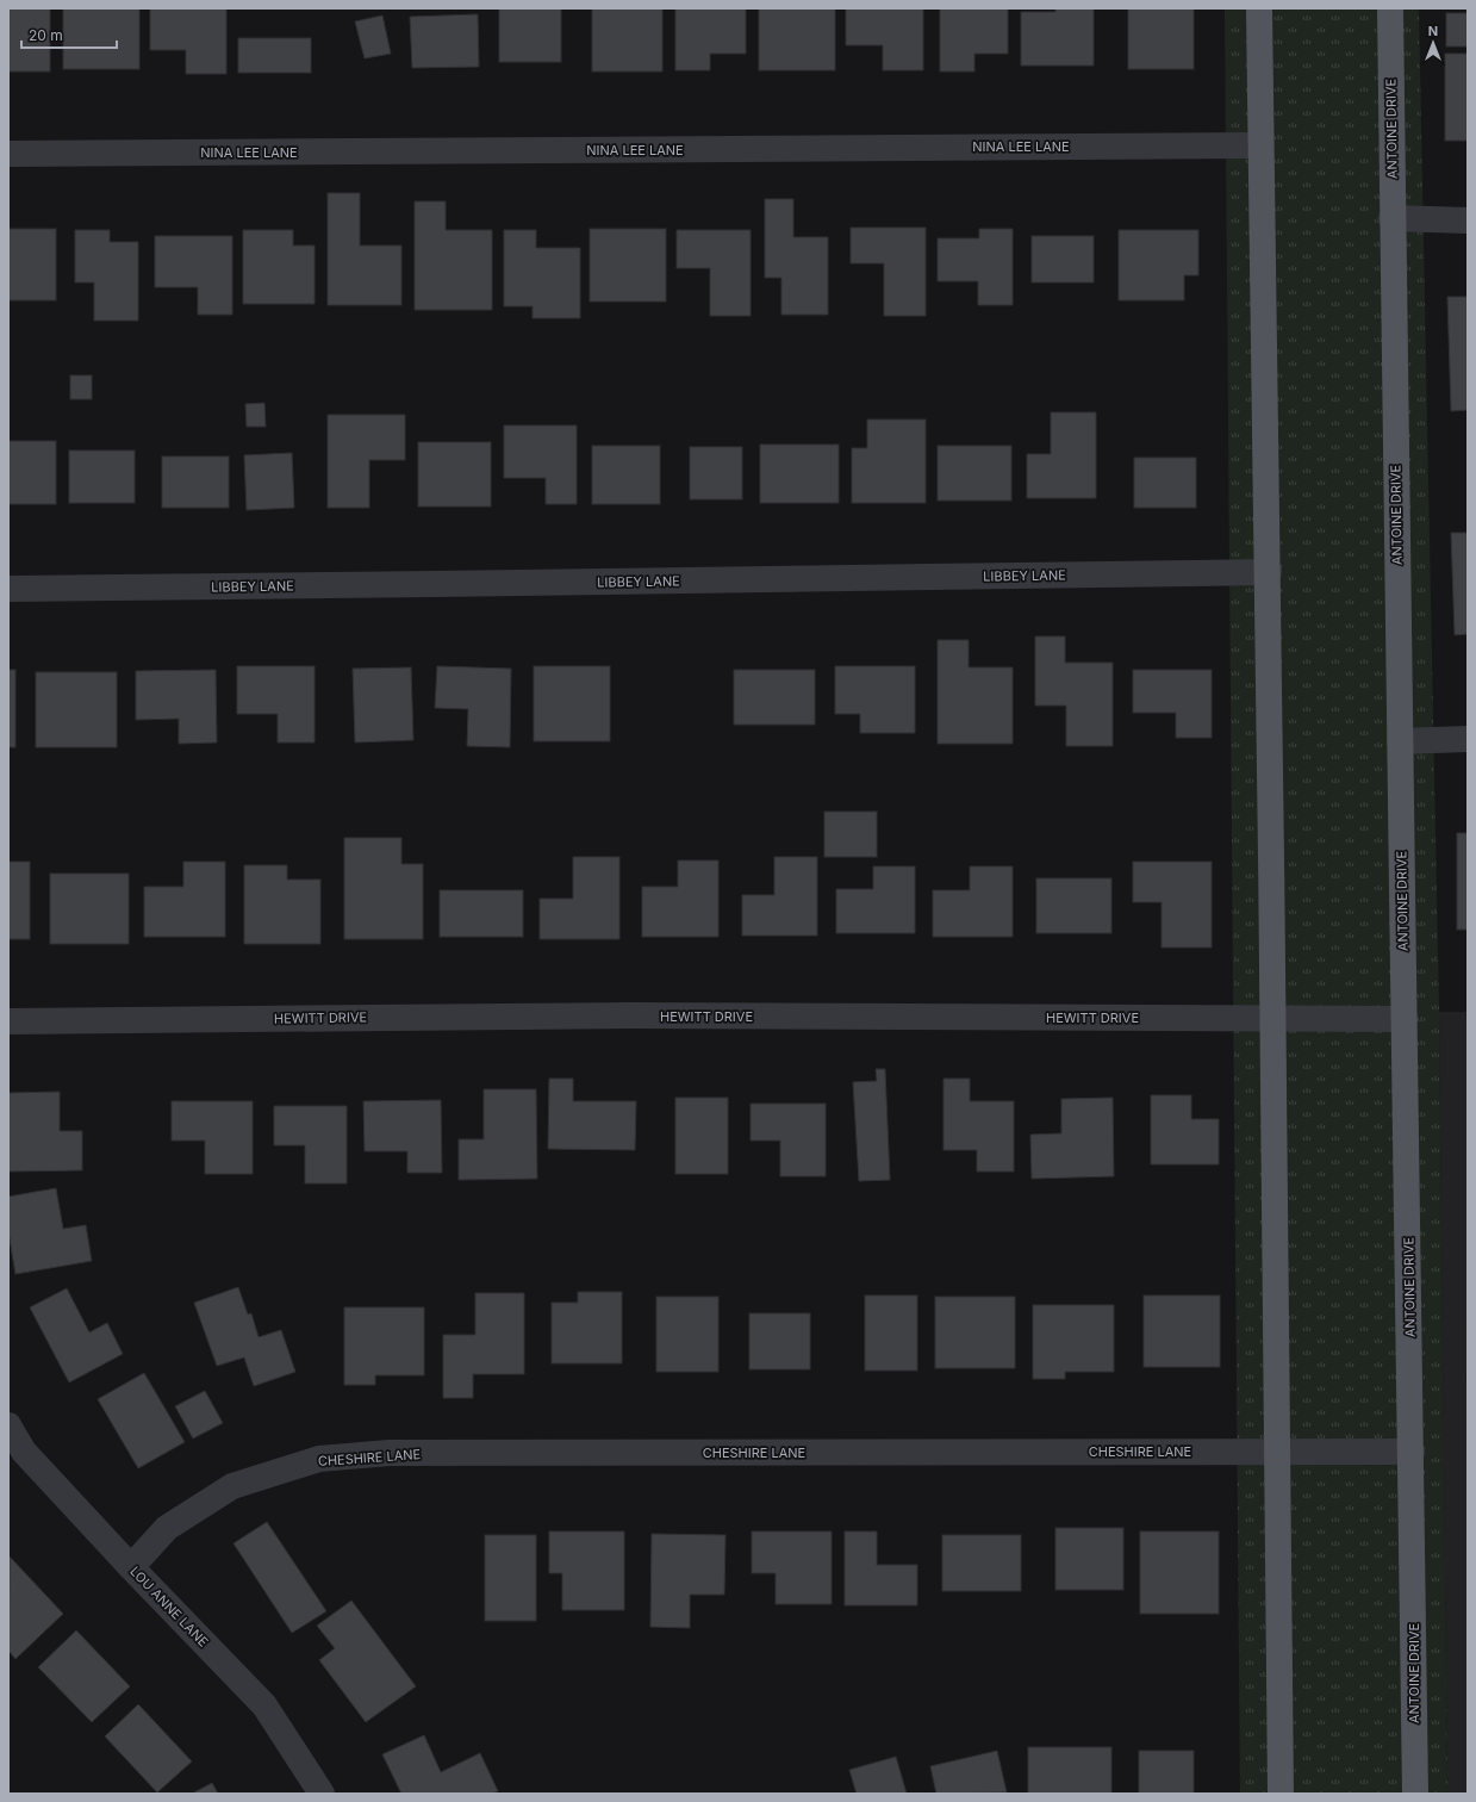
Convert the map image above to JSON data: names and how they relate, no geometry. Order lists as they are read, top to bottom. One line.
{"streets":{"main road":["ANTOINE DRIVE"],"street":["NINA LEE LANE","LIBBEY LANE","HEWITT DRIVE","CHESHIRE LANE","LOU ANNE LANE"]},"crossings":[["ANTOINE DRIVE","HEWITT DRIVE"],["ANTOINE DRIVE","CHESHIRE LANE"],["CHESHIRE LANE","LOU ANNE LANE"]],"scale_bar":"20 m","north":"top"}
